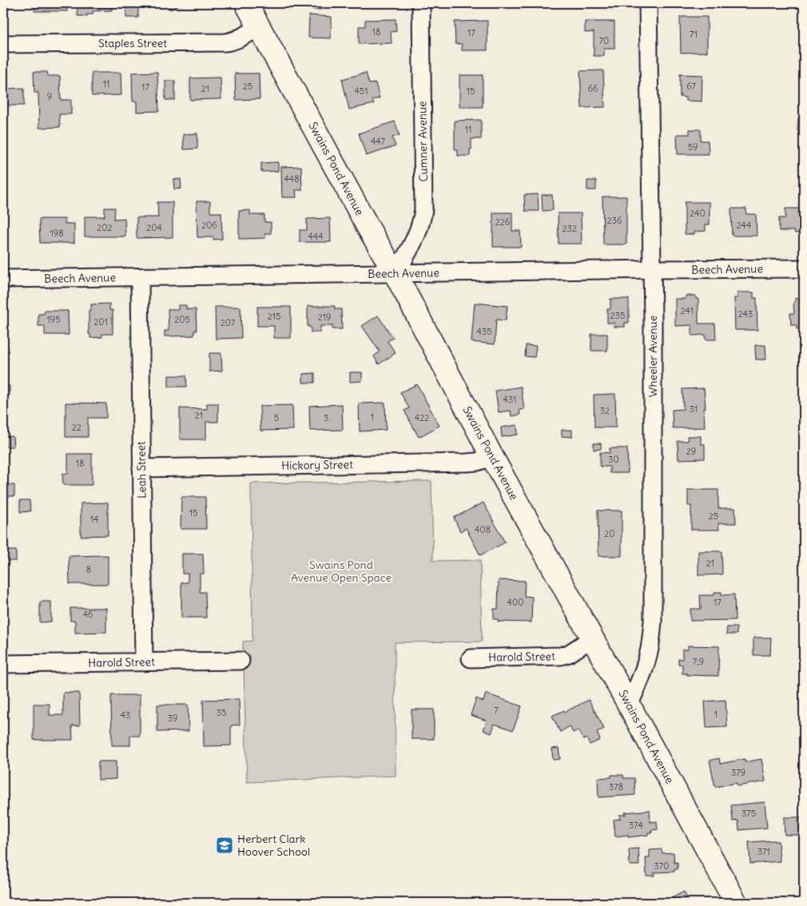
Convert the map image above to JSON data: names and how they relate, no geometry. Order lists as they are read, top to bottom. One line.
{"streets":{"street":["Staples Street","Cumner Avenue","Swains Pond Avenue","Beech Avenue","Wheeler Avenue","Hickory Street","Leah Street","Harold Street"]},"crossings":[["Staples Street","Swains Pond Avenue"],["Cumner Avenue","Swains Pond Avenue"],["Cumner Avenue","Beech Avenue"],["Swains Pond Avenue","Beech Avenue"],["Swains Pond Avenue","Wheeler Avenue"],["Swains Pond Avenue","Hickory Street"],["Swains Pond Avenue","Harold Street"],["Beech Avenue","Wheeler Avenue"],["Beech Avenue","Leah Street"],["Hickory Street","Leah Street"],["Leah Street","Harold Street"]],"parks":["Swains Pond Avenue Open Space"],"places":{"school or university":["Herbert Clark Hoover School"]},"house_numbers":["18","17","71","70","11","25","67","17","21","66","451","15","9","11","447","59","448","240","236","226","206","244","202","204","232","198","444","241","243","235","215","219","195","205","201","207","435","431","31","32","21","1","5","3","422","22","29","30","18","15","25","14","408","20","21","8","400","17","46","7;9","7","35","1","43","39","379","378","375","374","371","370"]}
